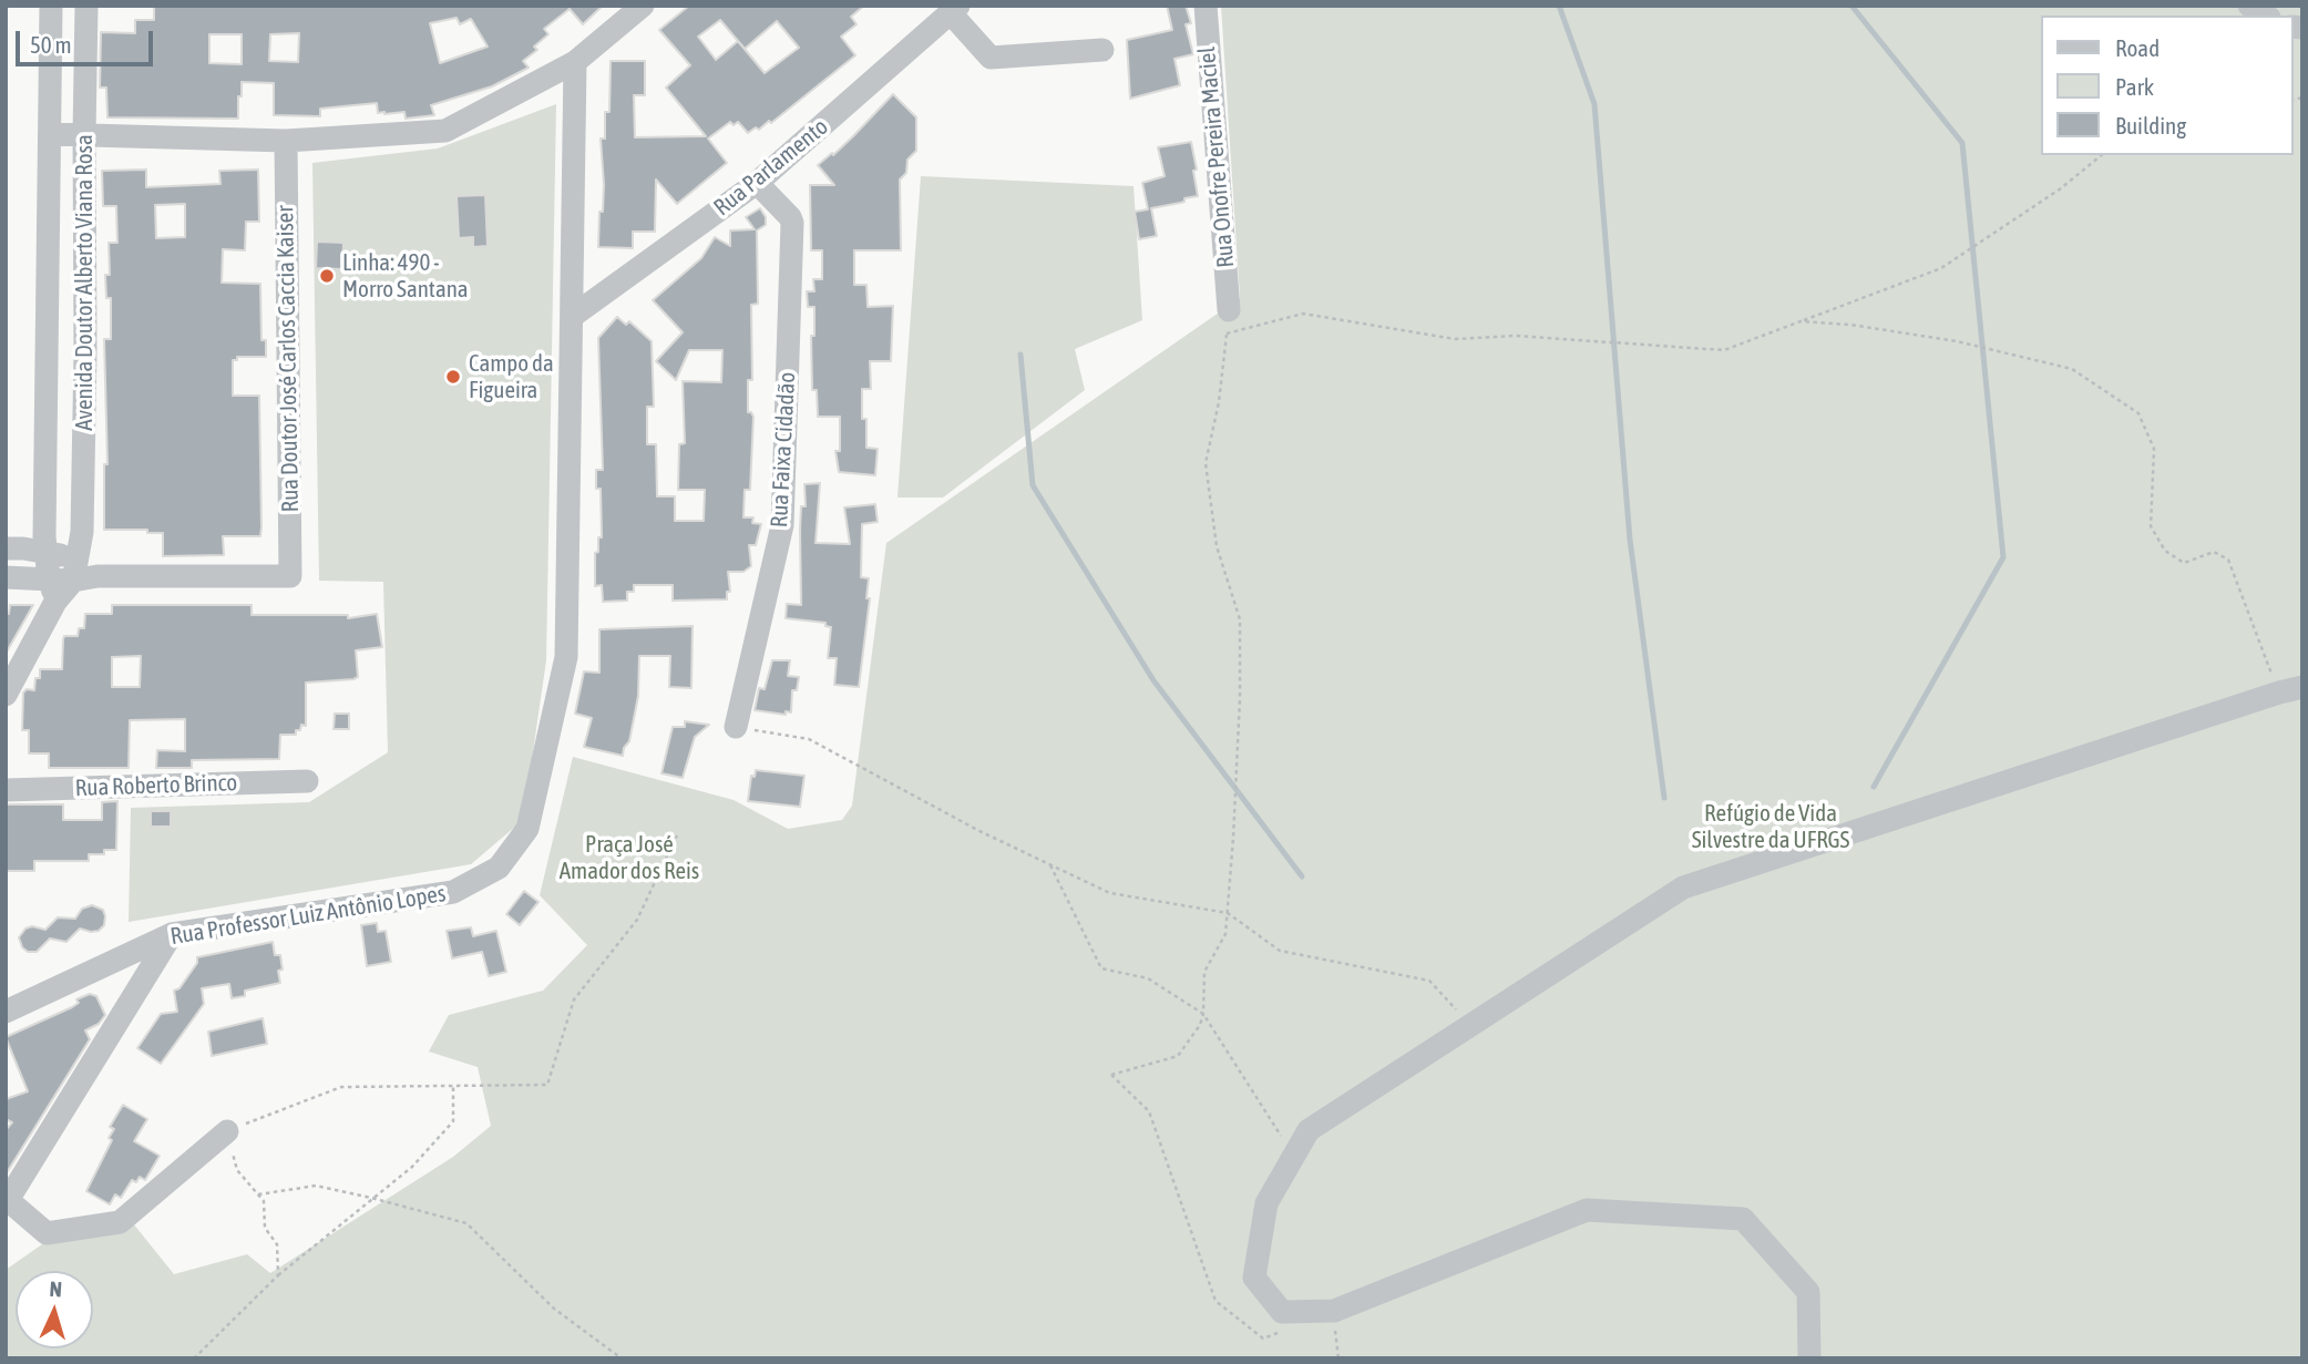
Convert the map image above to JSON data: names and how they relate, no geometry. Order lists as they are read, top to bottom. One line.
{"streets":{"street":["Rua Onofre Pereira Maciel","Rua Parlamento","Avenida Doutor Alberto Viana Rosa","Rua Doutor José Carlos Caccia Kaiser","Rua Faixa Cidadão","Rua Roberto Brinco","Rua Professor Luiz Antônio Lopes"]},"crossings":[["Rua Parlamento","Rua Faixa Cidadão"],["Rua Parlamento","Rua Professor Luiz Antônio Lopes"],["Avenida Doutor Alberto Viana Rosa","Rua Doutor José Carlos Caccia Kaiser"]],"parks":["Refúgio de Vida Silvestre da UFRGS","Praça José Amador dos Reis"],"places":["Linha: 490 - Morro Santana","Campo da Figueira"],"legend":["Road","Park","Building"],"scale_bar":"50 m","north":"top"}
